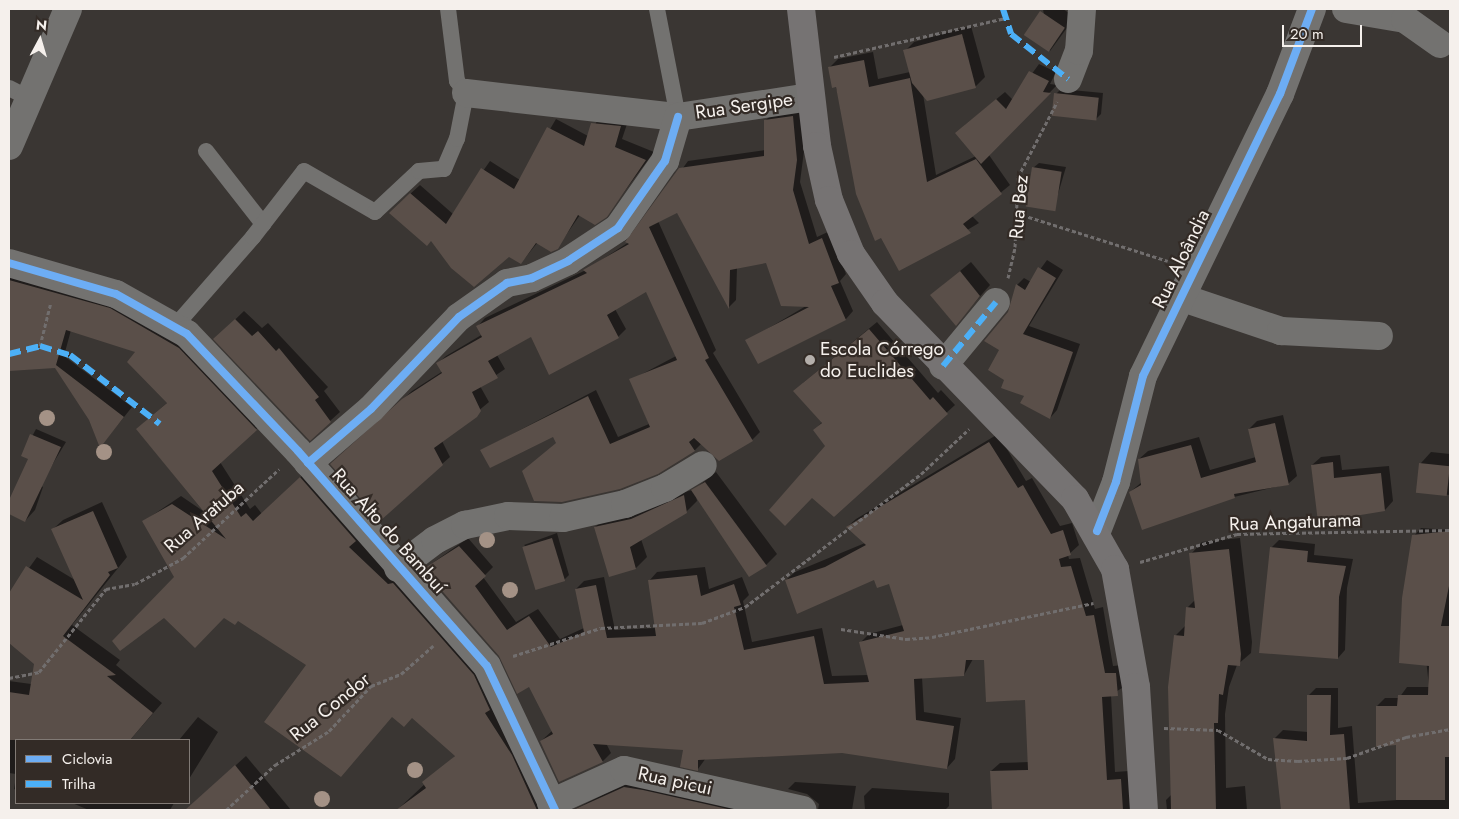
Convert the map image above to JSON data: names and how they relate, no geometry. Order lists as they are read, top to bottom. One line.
{"streets":{"street":["Rua Sergipe","Rua Aloândia","Rua Alto do Bambuí","Rua picui"],"path":["Rua Bez","Rua Aratuba","Rua Angaturama","Rua Condor"]},"crossings":[["Rua Aratuba","Rua Alto do Bambuí"],["Rua Alto do Bambuí","Rua Condor"],["Rua Alto do Bambuí","Rua picui"]],"places":["Escola Córrego do Euclides"],"legend":["Ciclovia","Trilha"],"scale_bar":"20 m","north":"top"}
